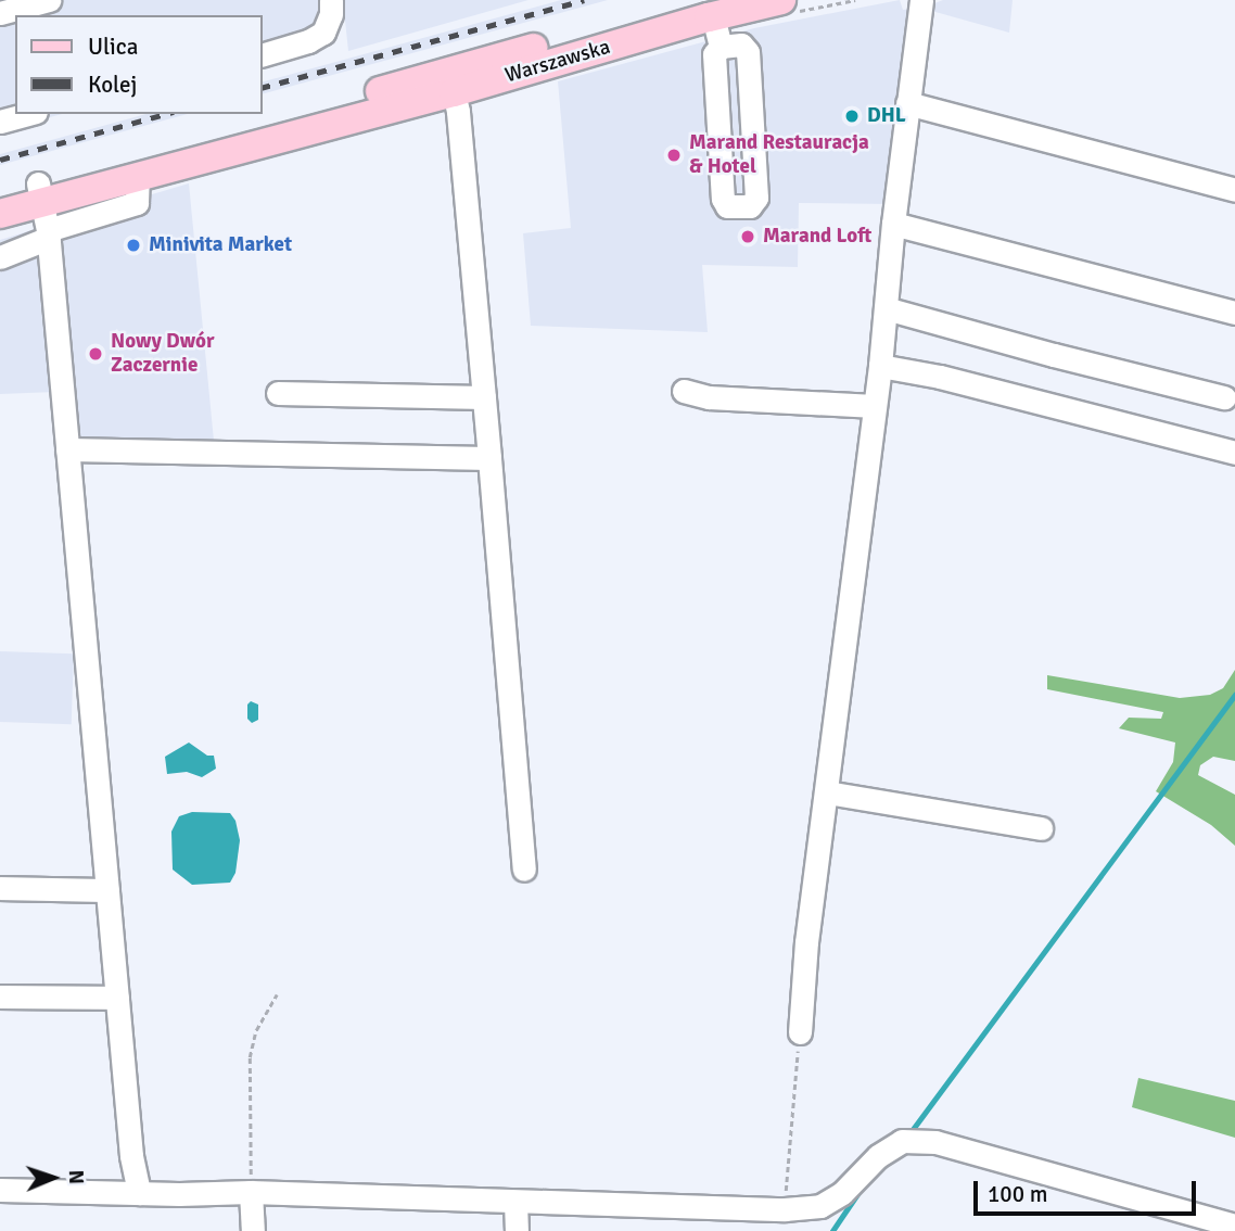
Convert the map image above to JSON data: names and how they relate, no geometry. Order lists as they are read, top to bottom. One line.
{"streets":{"main road":["Warszawska"]},"places":["DHL","Marand Restauracja & Hotel","Marand Loft","Minivita Market","Nowy Dwór Zaczernie"],"legend":["Ulica","Kolej"],"scale_bar":"100 m","north":"right"}
